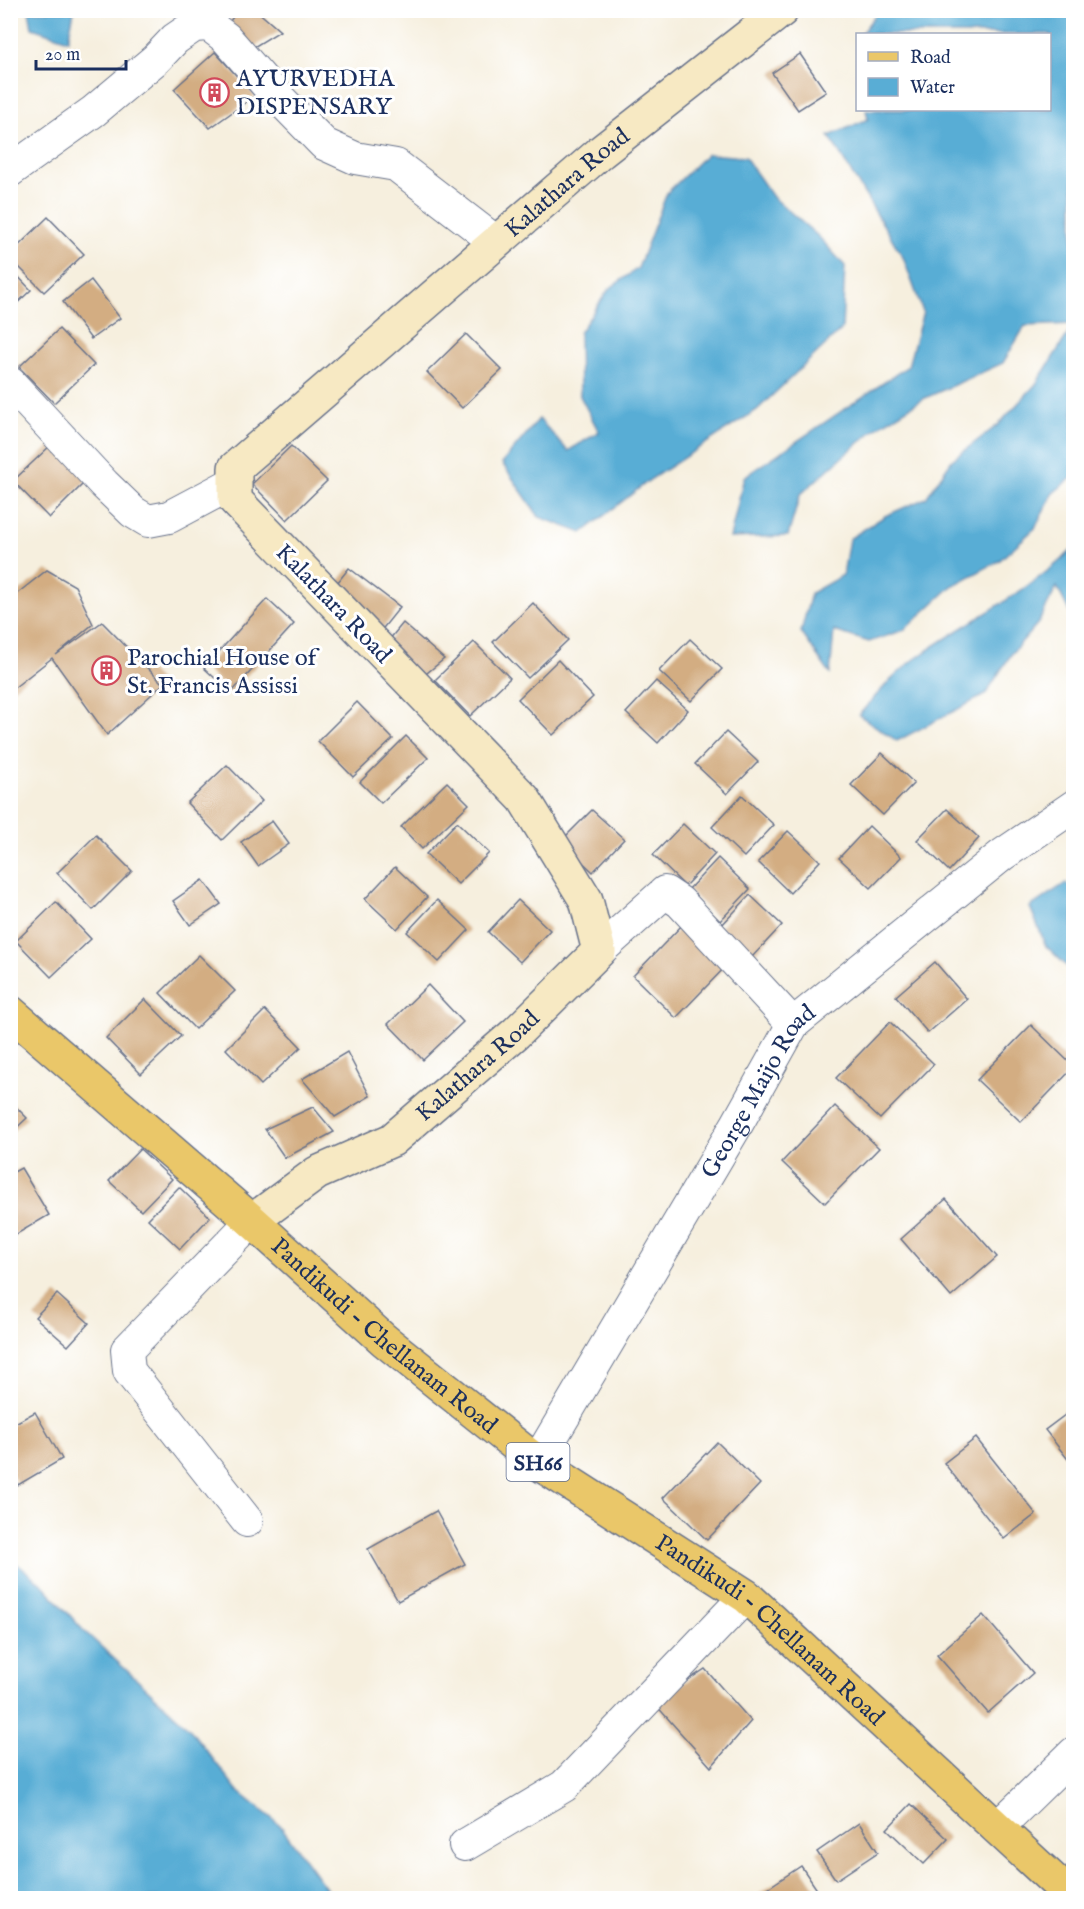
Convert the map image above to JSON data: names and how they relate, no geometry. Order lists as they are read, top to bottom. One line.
{"streets":{"main road":["Pandikudi - Chellanam Road","SH66"],"street":["Kalathara Road","George Maijo Road"]},"crossings":[["Kalathara Road","Pandikudi - Chellanam Road"],["George Maijo Road","Pandikudi - Chellanam Road"]],"places":{"building":["AYURVEDHA DISPENSARY","Parochial House of St. Francis Assissi"]},"legend":["Road","Water"],"scale_bar":"20 m"}
